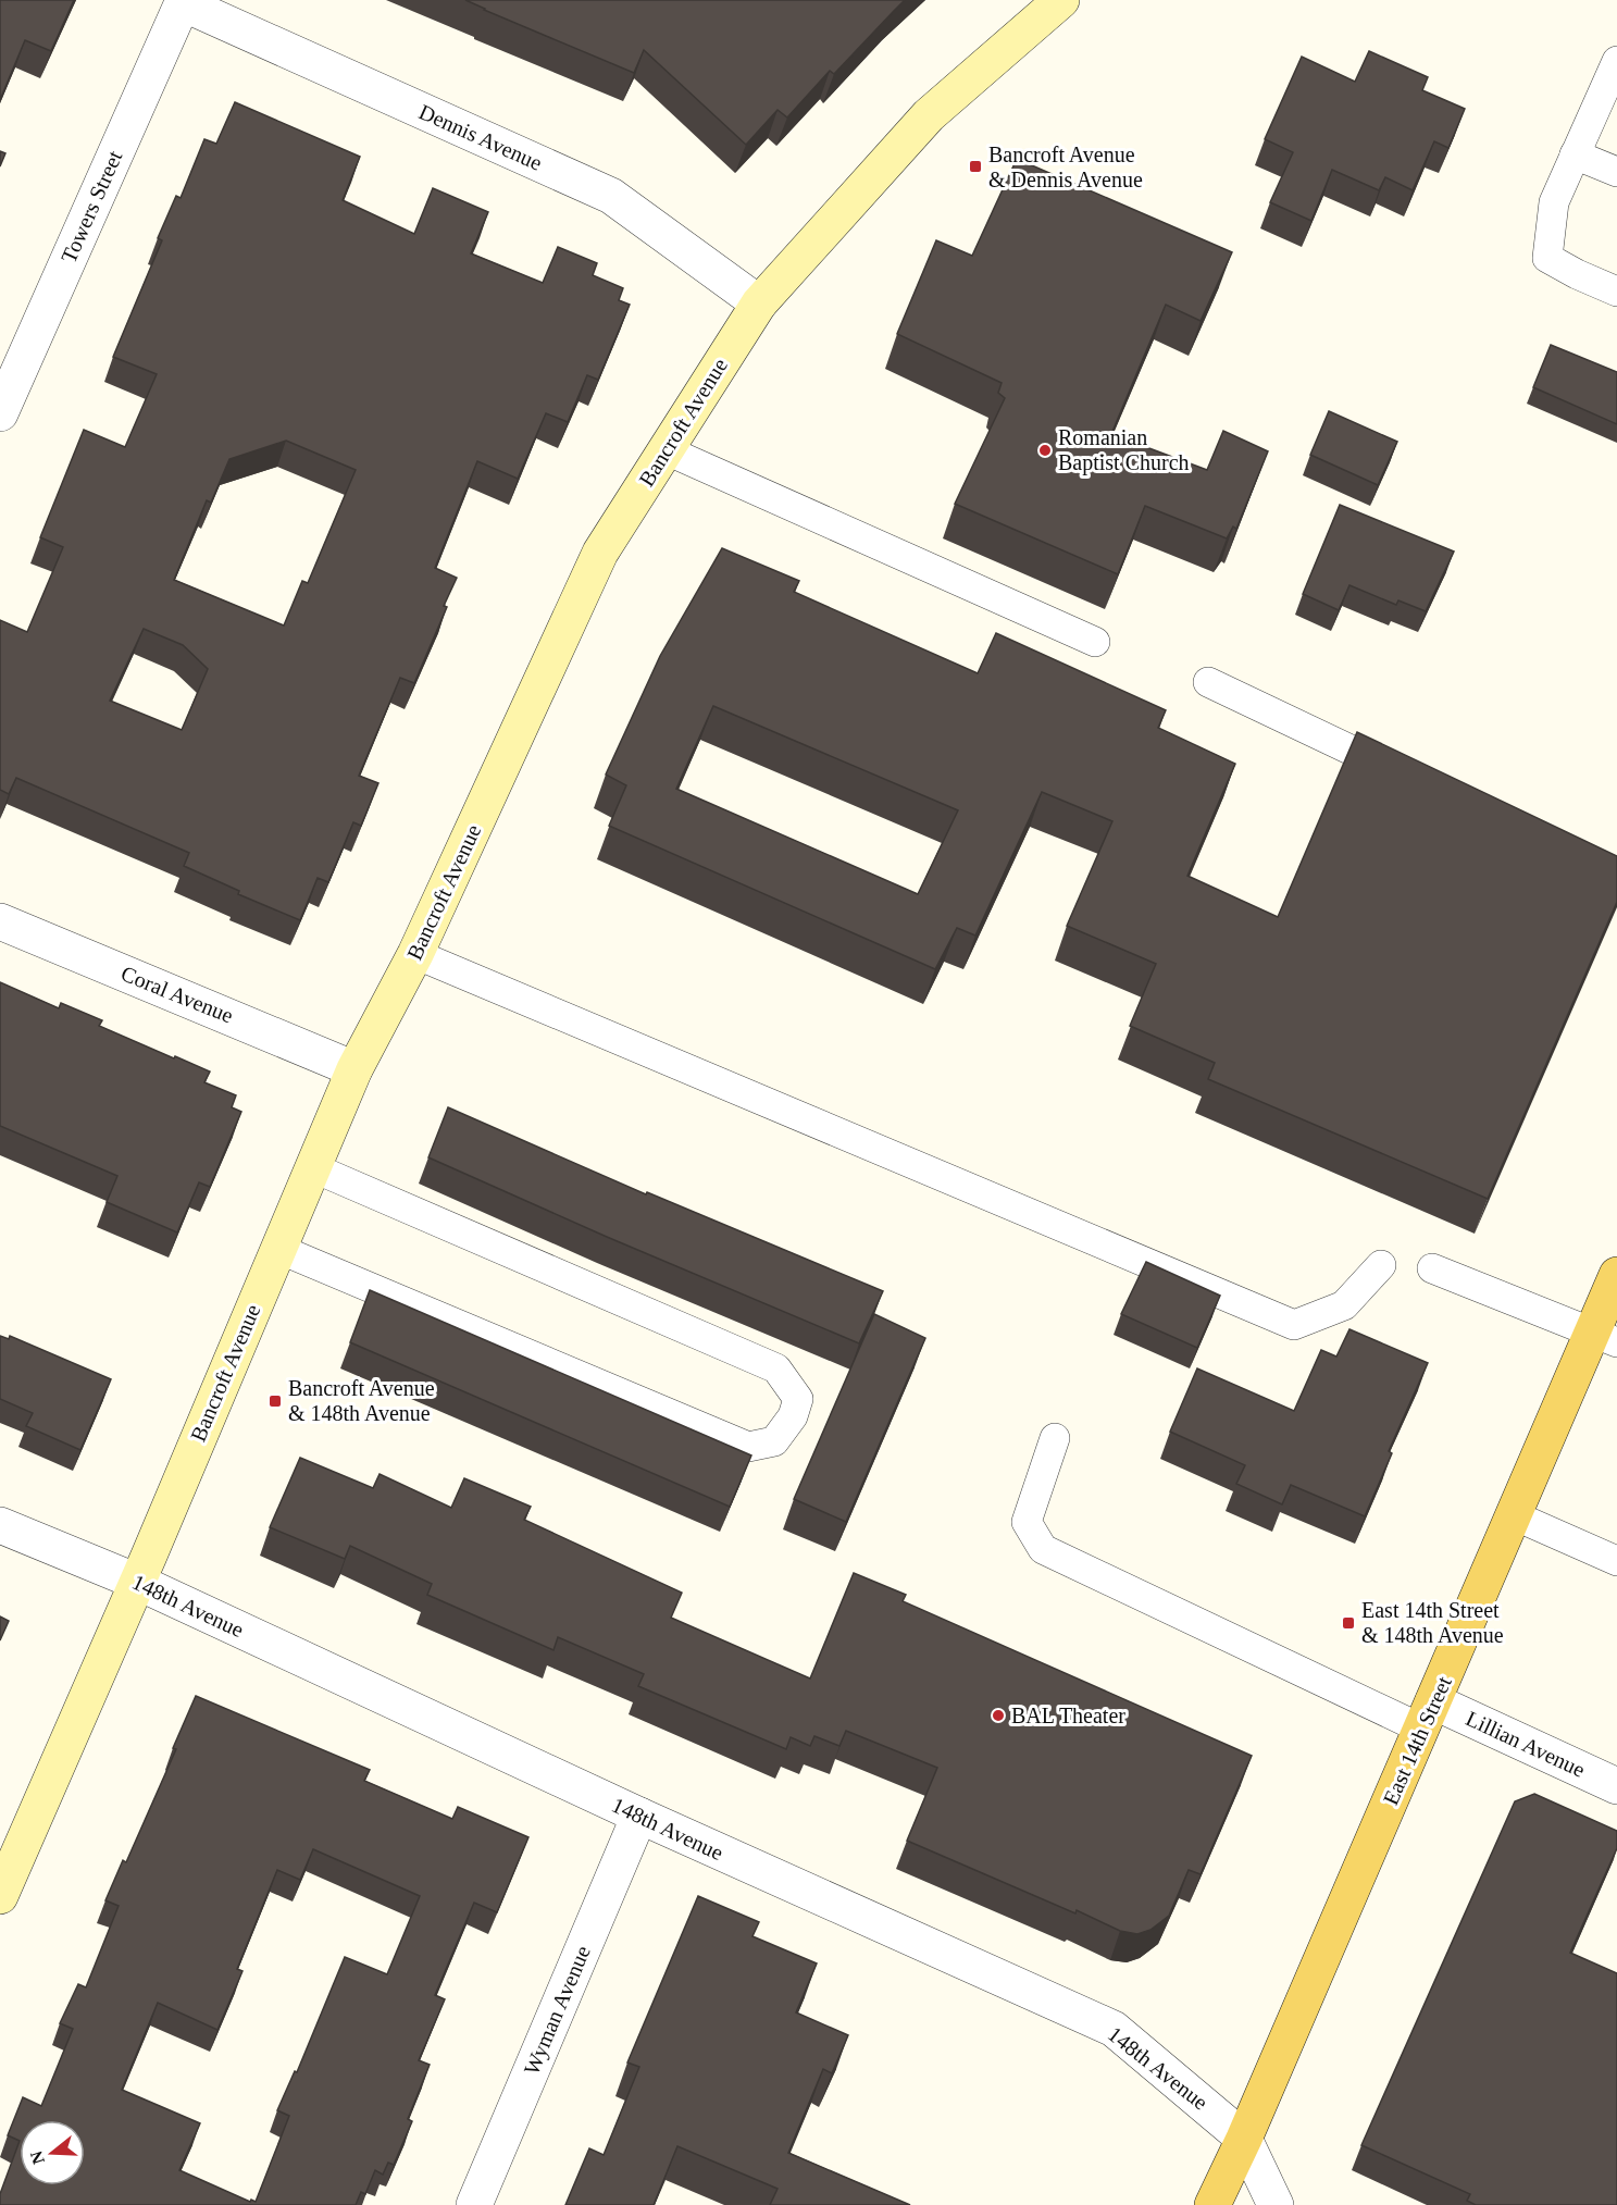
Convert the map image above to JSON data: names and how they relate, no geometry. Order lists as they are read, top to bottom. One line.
{"streets":{"main road":["Bancroft Avenue","East 14th Street"],"street":["Dennis Avenue","Towers Street","Coral Avenue","148th Avenue","Lillian Avenue","Wyman Avenue"]},"crossings":[["Dennis Avenue","Towers Street"],["Dennis Avenue","Bancroft Avenue"],["Bancroft Avenue","Coral Avenue"],["Bancroft Avenue","148th Avenue"],["148th Avenue","East 14th Street"],["148th Avenue","Wyman Avenue"],["East 14th Street","Lillian Avenue"]],"places":{"transit":["Bancroft Avenue & Dennis Avenue","Bancroft Avenue & 148th Avenue","East 14th Street & 148th Avenue"],"other":["Romanian Baptist Church","BAL Theater"]},"north":"left"}
